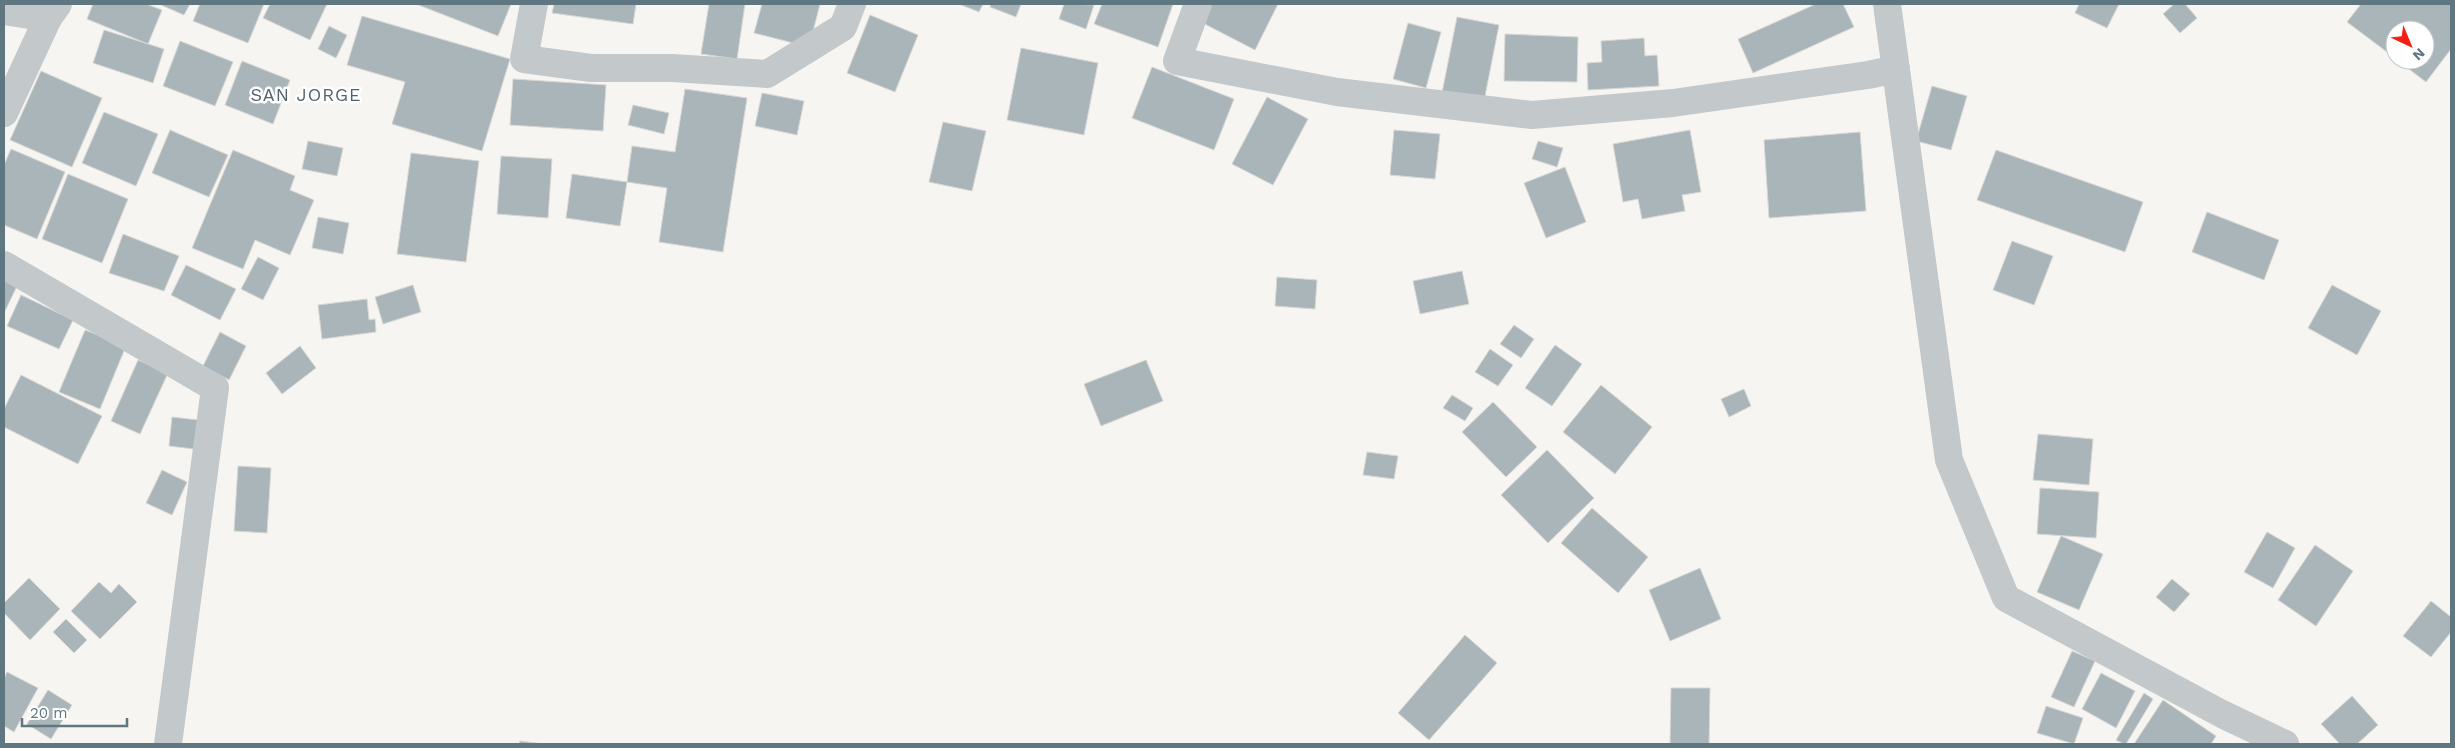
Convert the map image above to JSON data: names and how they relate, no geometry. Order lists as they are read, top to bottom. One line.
{"districts":["SAN JORGE"],"scale_bar":"20 m","north":"bottom right"}
